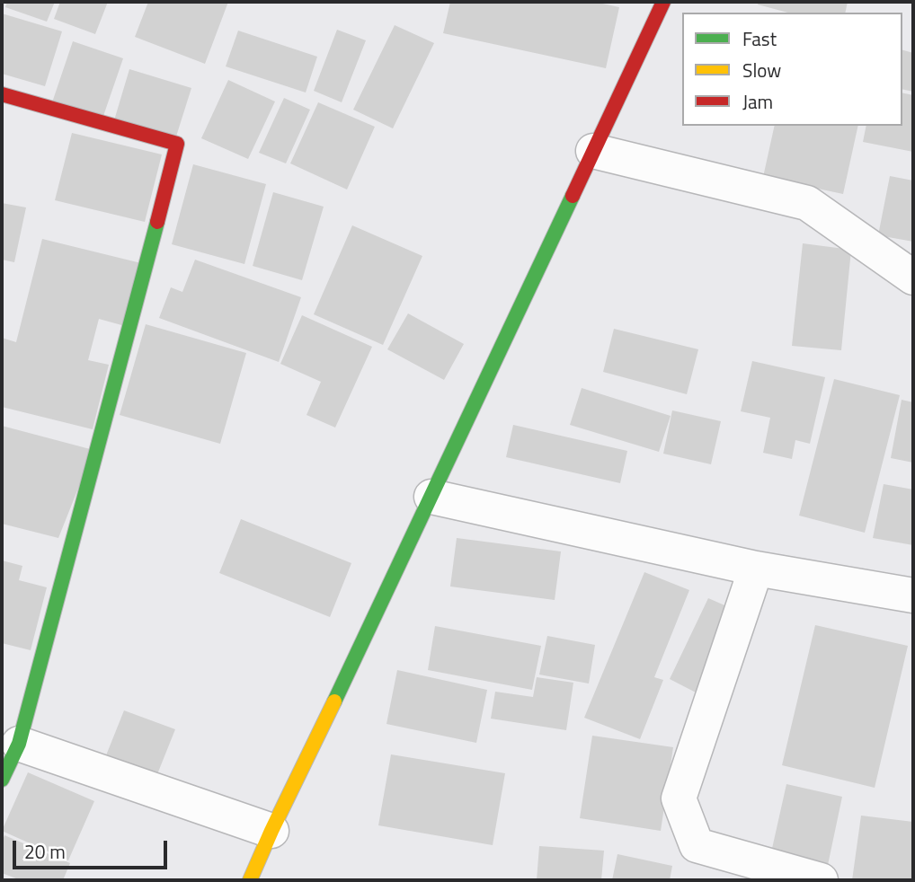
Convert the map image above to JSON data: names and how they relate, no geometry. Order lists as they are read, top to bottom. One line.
{"legend":["Fast","Slow","Jam"],"scale_bar":"20 m"}
